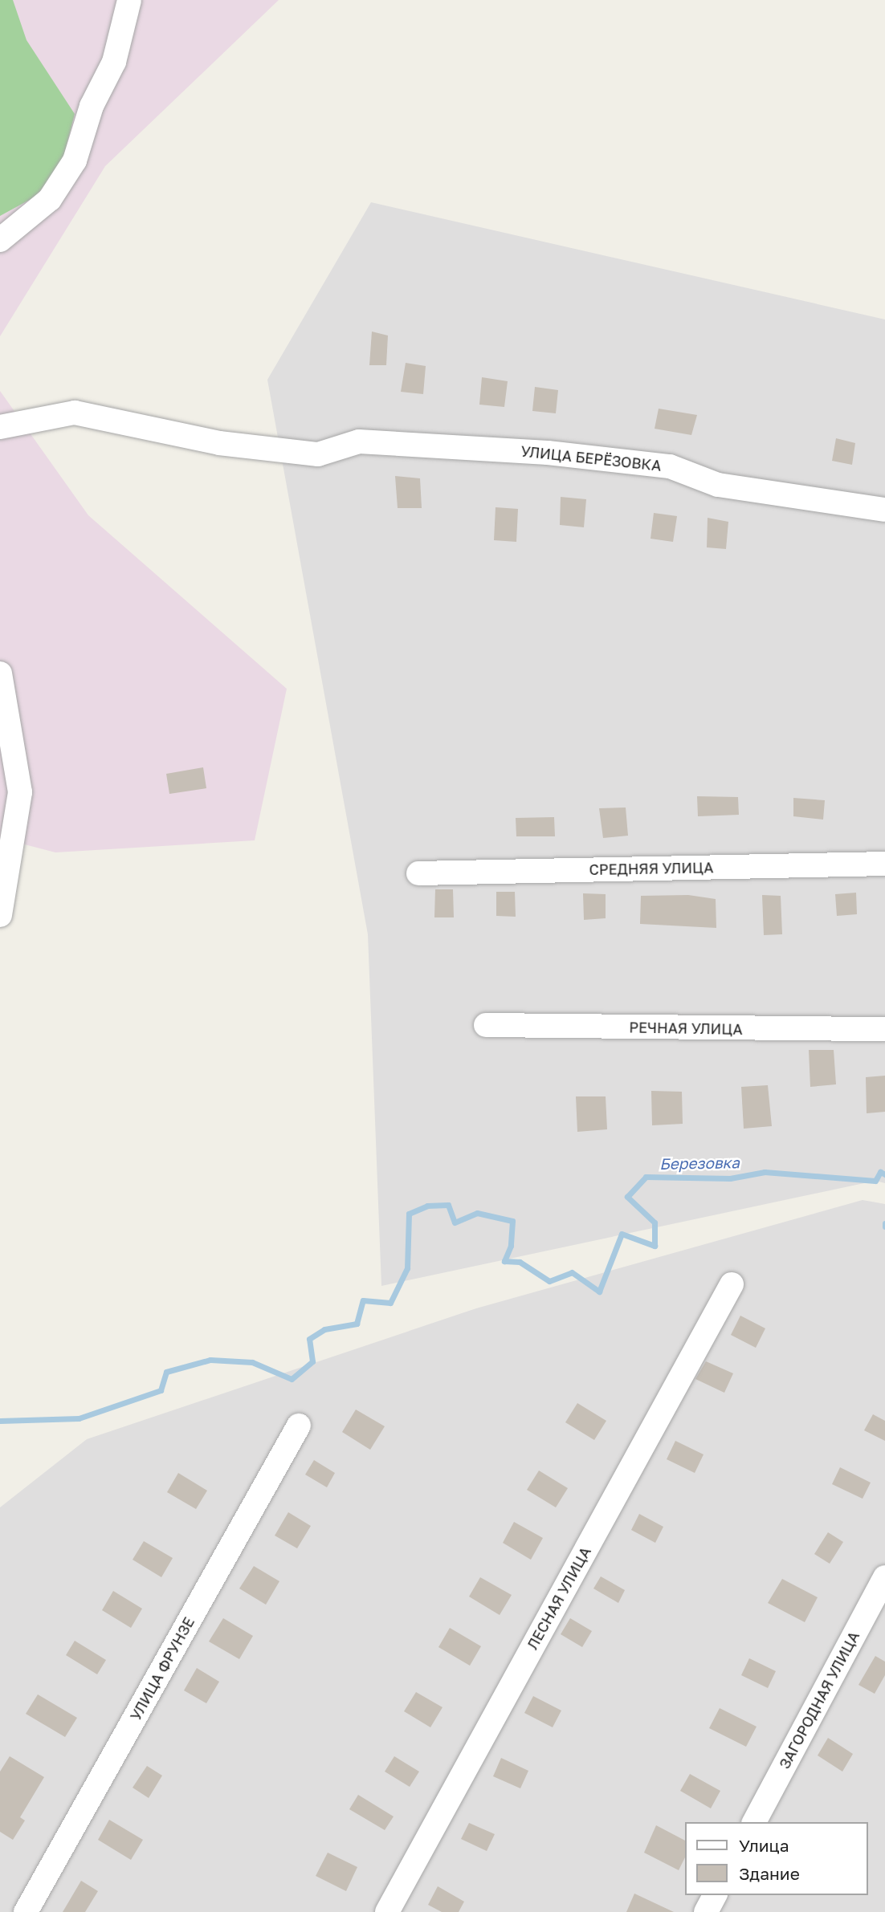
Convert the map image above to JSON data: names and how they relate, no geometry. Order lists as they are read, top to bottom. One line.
{"streets":{"street":["УЛИЦА БЕРЁЗОВКА","СРЕДНЯЯ УЛИЦА","РЕЧНАЯ УЛИЦА","ЛЕСНАЯ УЛИЦА","УЛИЦА ФРУНЗЕ","ЗАГОРОДНАЯ УЛИЦА"]},"water":["Березовка"],"legend":["Улица","Здание"]}
